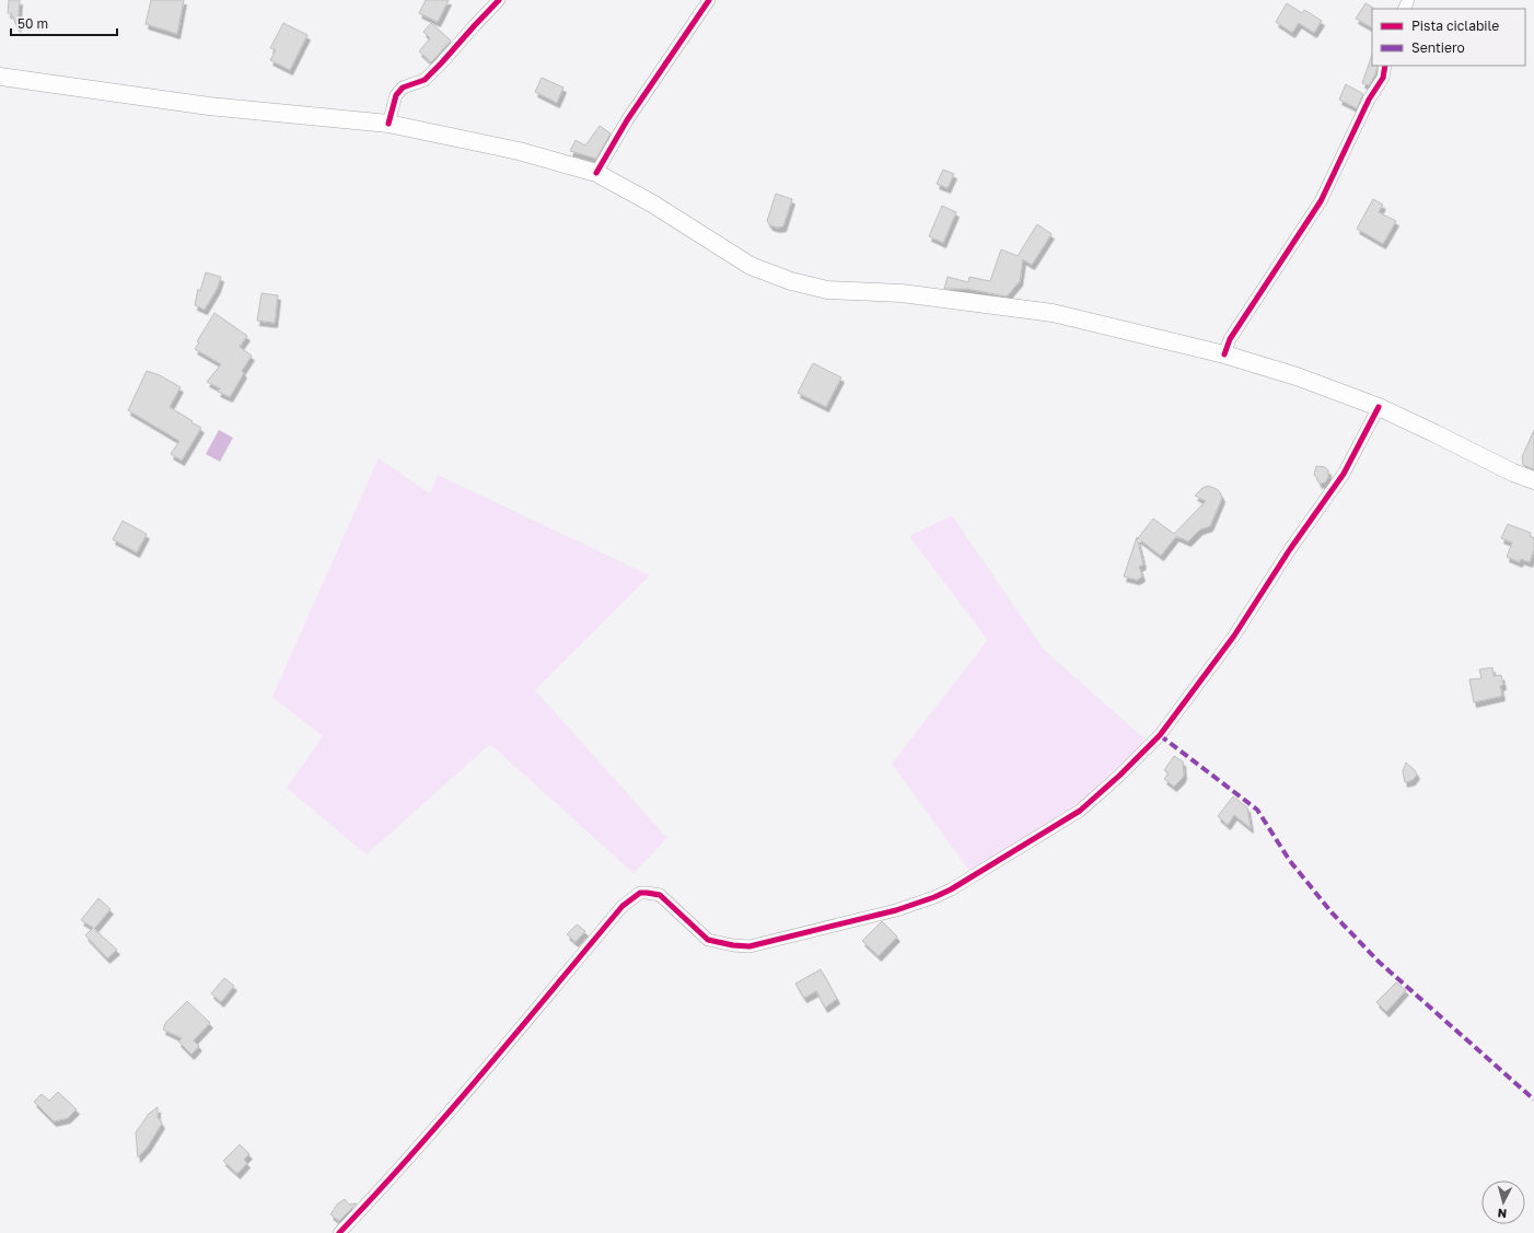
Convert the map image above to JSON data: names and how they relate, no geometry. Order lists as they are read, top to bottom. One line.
{"legend":["Pista ciclabile","Sentiero"],"scale_bar":"50 m","north":"bottom"}
